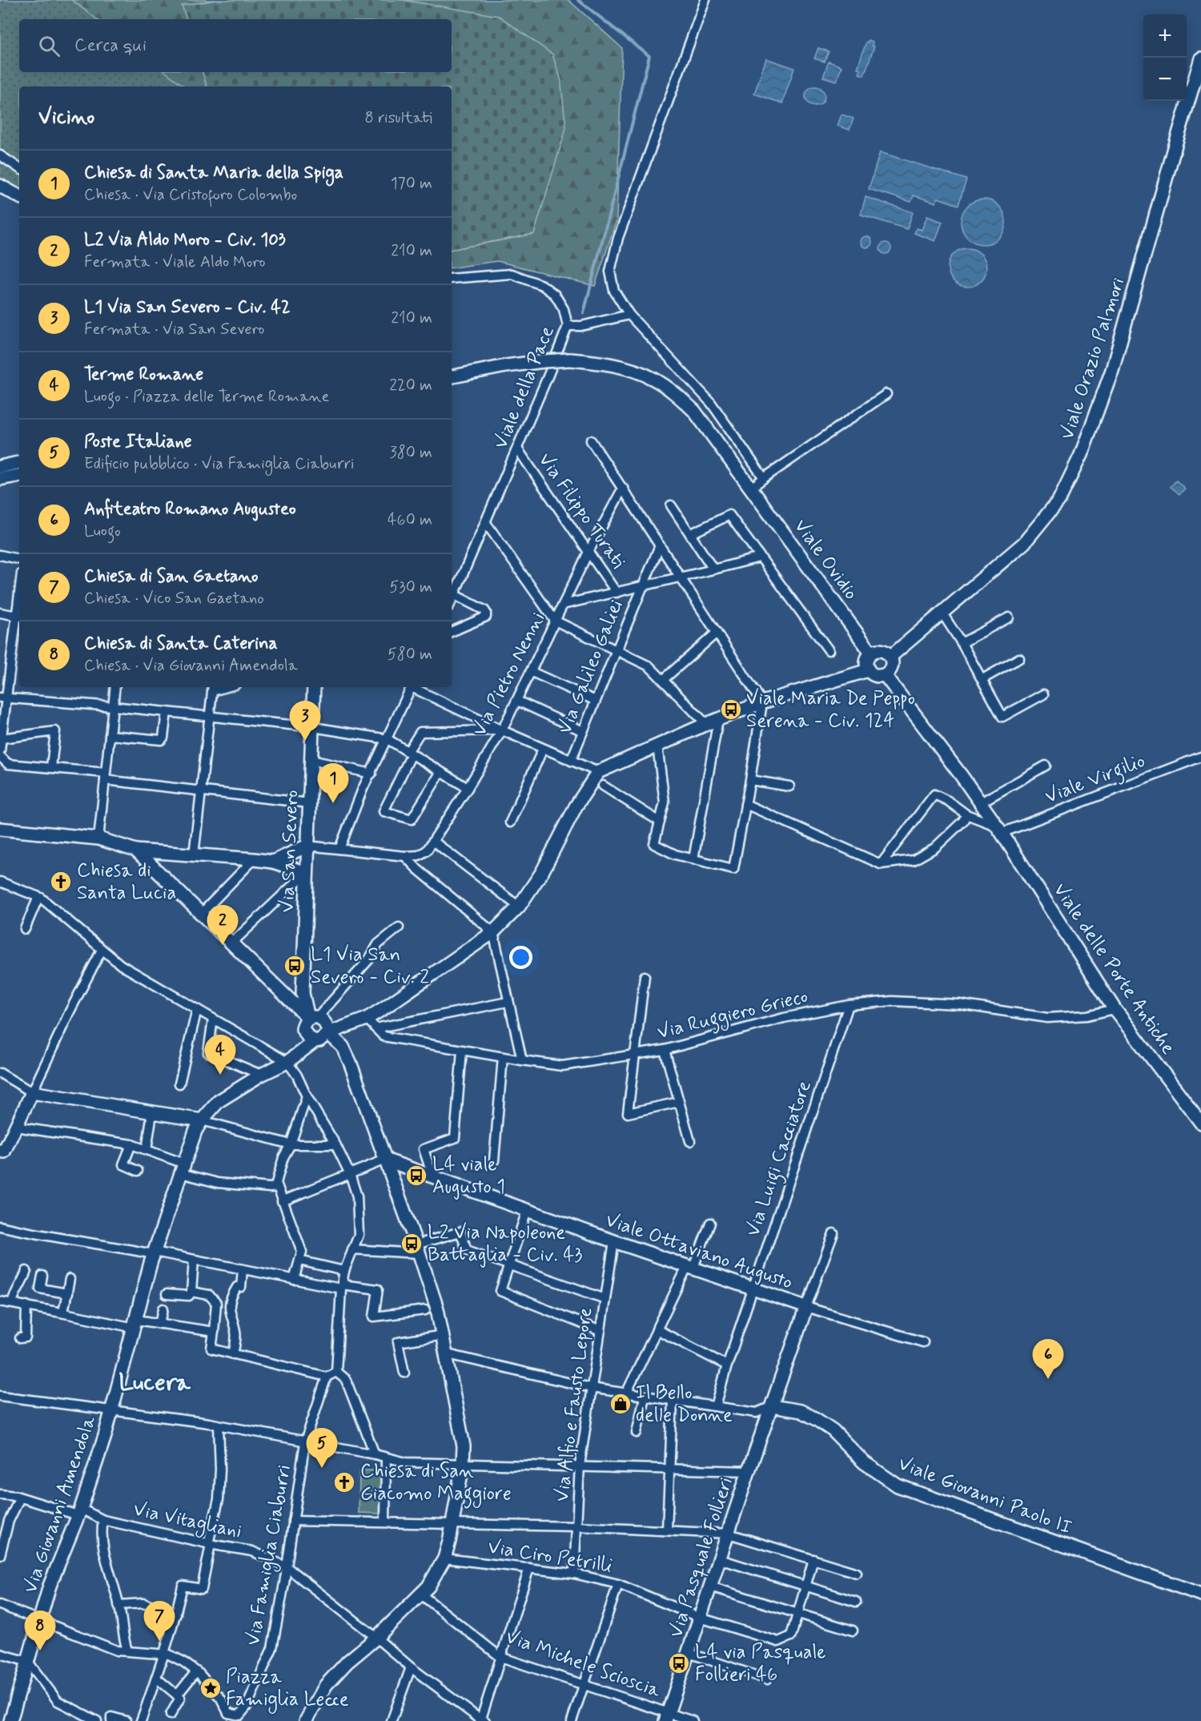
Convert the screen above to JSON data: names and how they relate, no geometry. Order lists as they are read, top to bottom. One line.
{"streets":{"street":["Viale Orazio Palmori","Viale della Pace","Via Filippo Turati","Viale Ovidio","Via Galileo Galiei","Via Pietro Nenni","Viale Virgilio","Via San Severo","Viale delle Porte Antiche","Via Ruggiero Grieco","Via Luigi Cacciatore","Viale Ottaviano Augusto","Via Alfio e Fausto Lepore","Viale Giovanni Paolo II","Via Giovanni Amendola","Via Vitagliani","Via Famiglia Ciaburri","Via Ciro Petrilli","Via Pasquale Follieri","Via Michele Scioscia"]},"crossings":[["Viale Orazio Palmori","Viale Ovidio"],["Viale Orazio Palmori","Viale delle Porte Antiche"],["Viale della Pace","Via Filippo Turati"],["Via Filippo Turati","Via Pietro Nenni"],["Viale Ovidio","Viale delle Porte Antiche"],["Viale Virgilio","Viale delle Porte Antiche"],["Via San Severo","Via Giovanni Amendola"],["Viale delle Porte Antiche","Via Ruggiero Grieco"],["Via Ruggiero Grieco","Via Luigi Cacciatore"],["Via Ruggiero Grieco","Via Giovanni Amendola"],["Via Luigi Cacciatore","Viale Ottaviano Augusto"],["Viale Ottaviano Augusto","Via Alfio e Fausto Lepore"],["Viale Ottaviano Augusto","Via Pasquale Follieri"],["Via Alfio e Fausto Lepore","Via Ciro Petrilli"],["Viale Giovanni Paolo II","Via Pasquale Follieri"],["Via Giovanni Amendola","Via Vitagliani"],["Via Vitagliani","Via Famiglia Ciaburri"],["Via Ciro Petrilli","Via Pasquale Follieri"],["Via Pasquale Follieri","Via Michele Scioscia"]],"districts":["Lucera"],"places":{"bus stop":["Viale Maria De Peppo Serena - Civ. 124","L1 Via San Severo - Civ. 2","L4 viale Augusto 1","L2 Via Napoleone Battaglia - Civ. 43","L4 via Pasquale Follieri 46"],"church":["Chiesa di Santa Lucia","Chiesa di San Giacomo Maggiore"],"shop":["Il Bello delle Donne"],"place":["Piazza Famiglia Lecce"]},"page":{"map_buttons":["+","−"],"search":"Cerca qui","heading":["Vicino","8 risultati"],"list":[{"mark":"1","name":"Chiesa di Santa Maria della Spiga","note":"Chiesa · Via Cristoforo Colombo","value":"170 m"},{"mark":"2","name":"L2 Via Aldo Moro - Civ. 103","note":"Fermata · Viale Aldo Moro","value":"210 m"},{"mark":"3","name":"L1 Via San Severo - Civ. 42","note":"Fermata · Via San Severo","value":"210 m"},{"mark":"4","name":"Terme Romane","note":"Luogo · Piazza delle Terme Romane","value":"220 m"},{"mark":"5","name":"Poste Italiane","note":"Edificio pubblico · Via Famiglia Ciaburri","value":"380 m"},{"mark":"6","name":"Anfiteatro Romano Augusteo","note":"Luogo","value":"460 m"},{"mark":"7","name":"Chiesa di San Gaetano","note":"Chiesa · Vico San Gaetano","value":"530 m"},{"mark":"8","name":"Chiesa di Santa Caterina","note":"Chiesa · Via Giovanni Amendola","value":"580 m"}],"pins":["3","1","2","4","6","5","7","8"]}}
